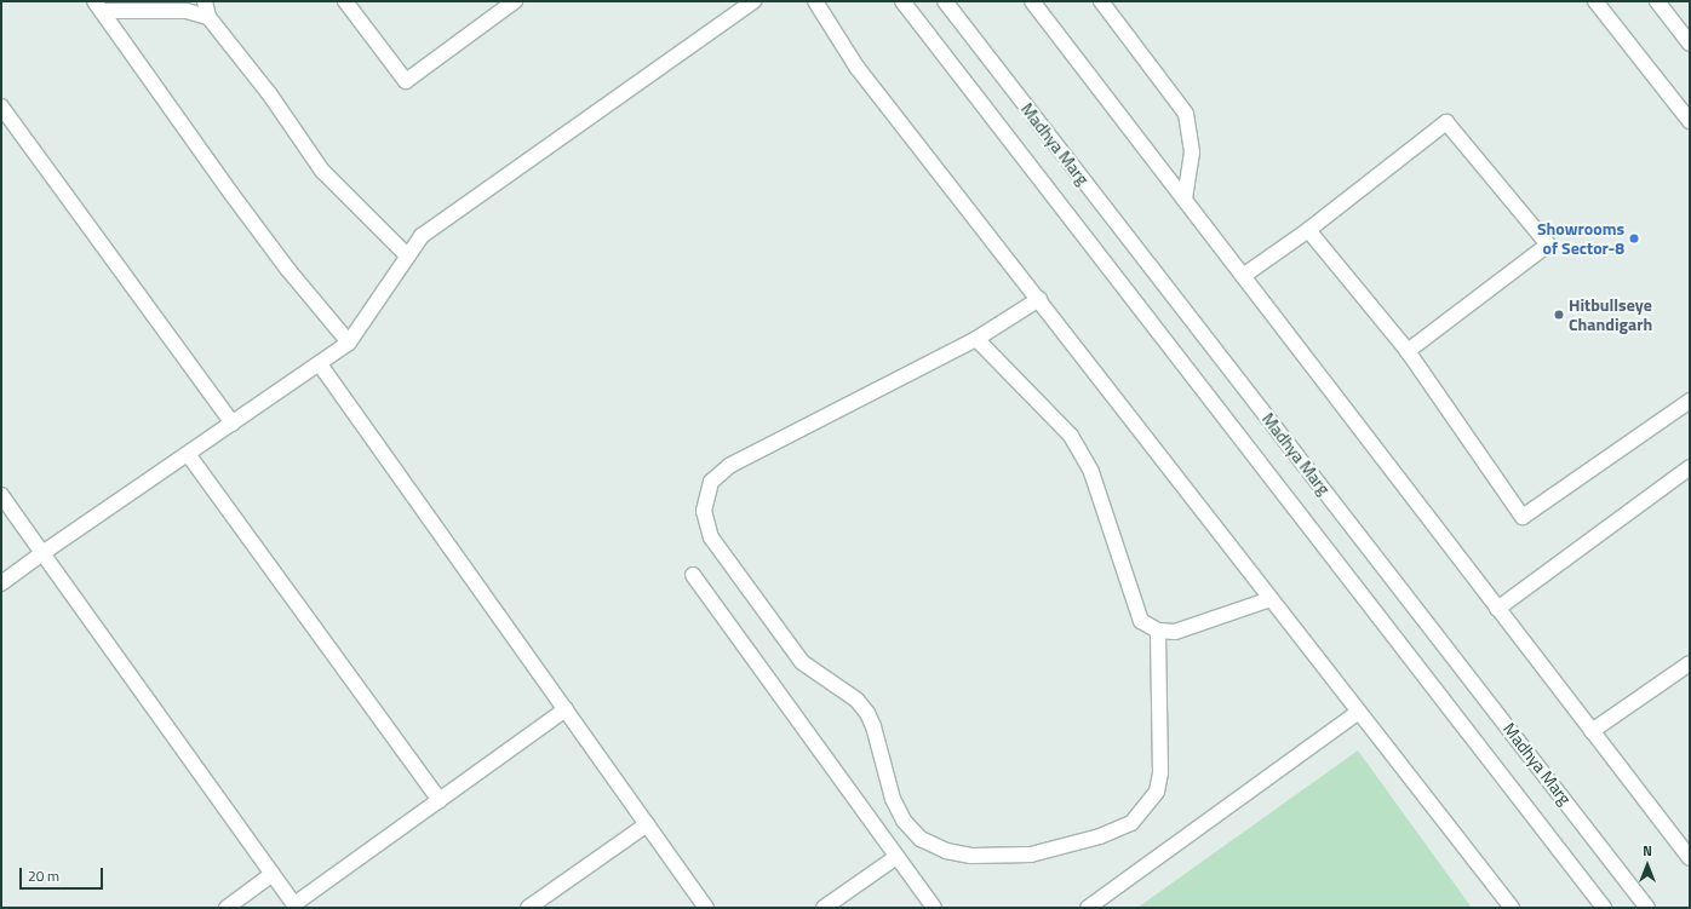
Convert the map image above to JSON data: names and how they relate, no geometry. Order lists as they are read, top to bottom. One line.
{"streets":{"street":["Madhya Marg"]},"places":["Showrooms of Sector-8","Hitbullseye Chandigarh"],"scale_bar":"20 m","north":"top"}
